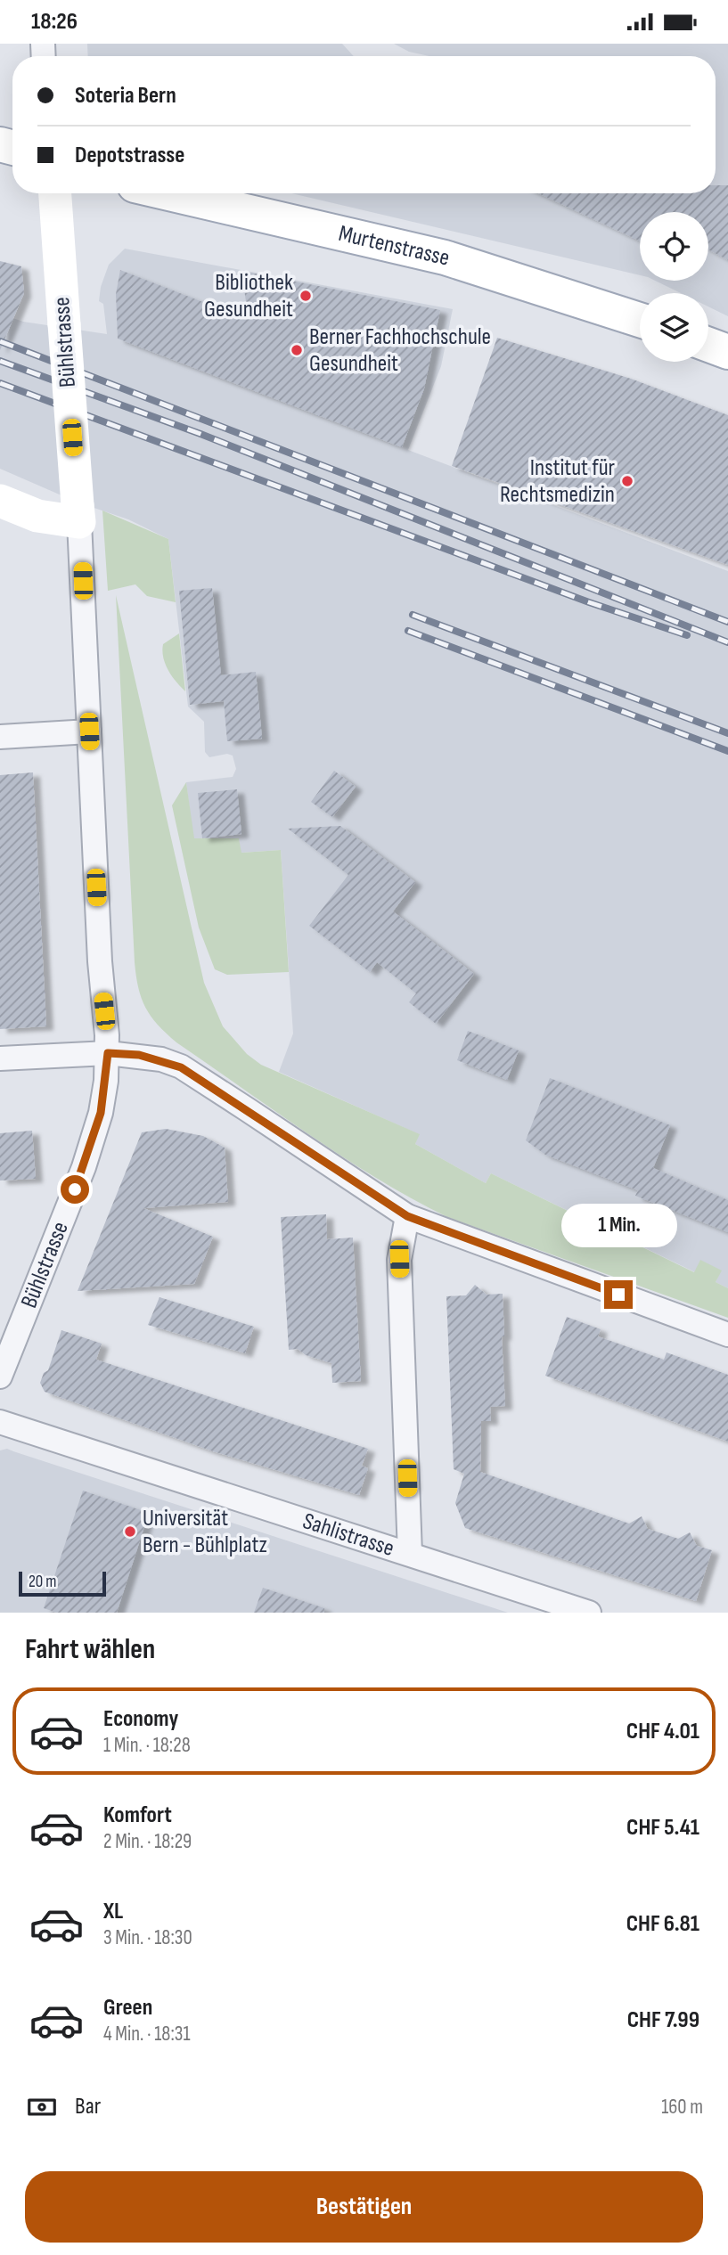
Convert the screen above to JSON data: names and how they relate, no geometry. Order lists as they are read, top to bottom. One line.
{"streets":{"main road":["Murtenstrasse","Bühlstrasse"],"street":["Sahlistrasse"]},"places":["Bibliothek Gesundheit","Berner Fachhochschule Gesundheit","Institut für Rechtsmedizin","Universität Bern - Bühlplatz"],"scale_bar":"20 m","page":{"status":"18:26","banner":["Soteria Bern","Depotstrasse"],"bubble":"1 Min.","scale":"20 m","heading":"Fahrt wählen","list":[{"name":"Economy","note":"1 Min. · 18:28","value":"CHF 4.01"},{"name":"Komfort","note":"2 Min. · 18:29","value":"CHF 5.41"},{"name":"XL","note":"3 Min. · 18:30","value":"CHF 6.81"},{"name":"Green","note":"4 Min. · 18:31","value":"CHF 7.99"}],"pay":["Bar","160 m"],"buttons":"Bestätigen"}}
